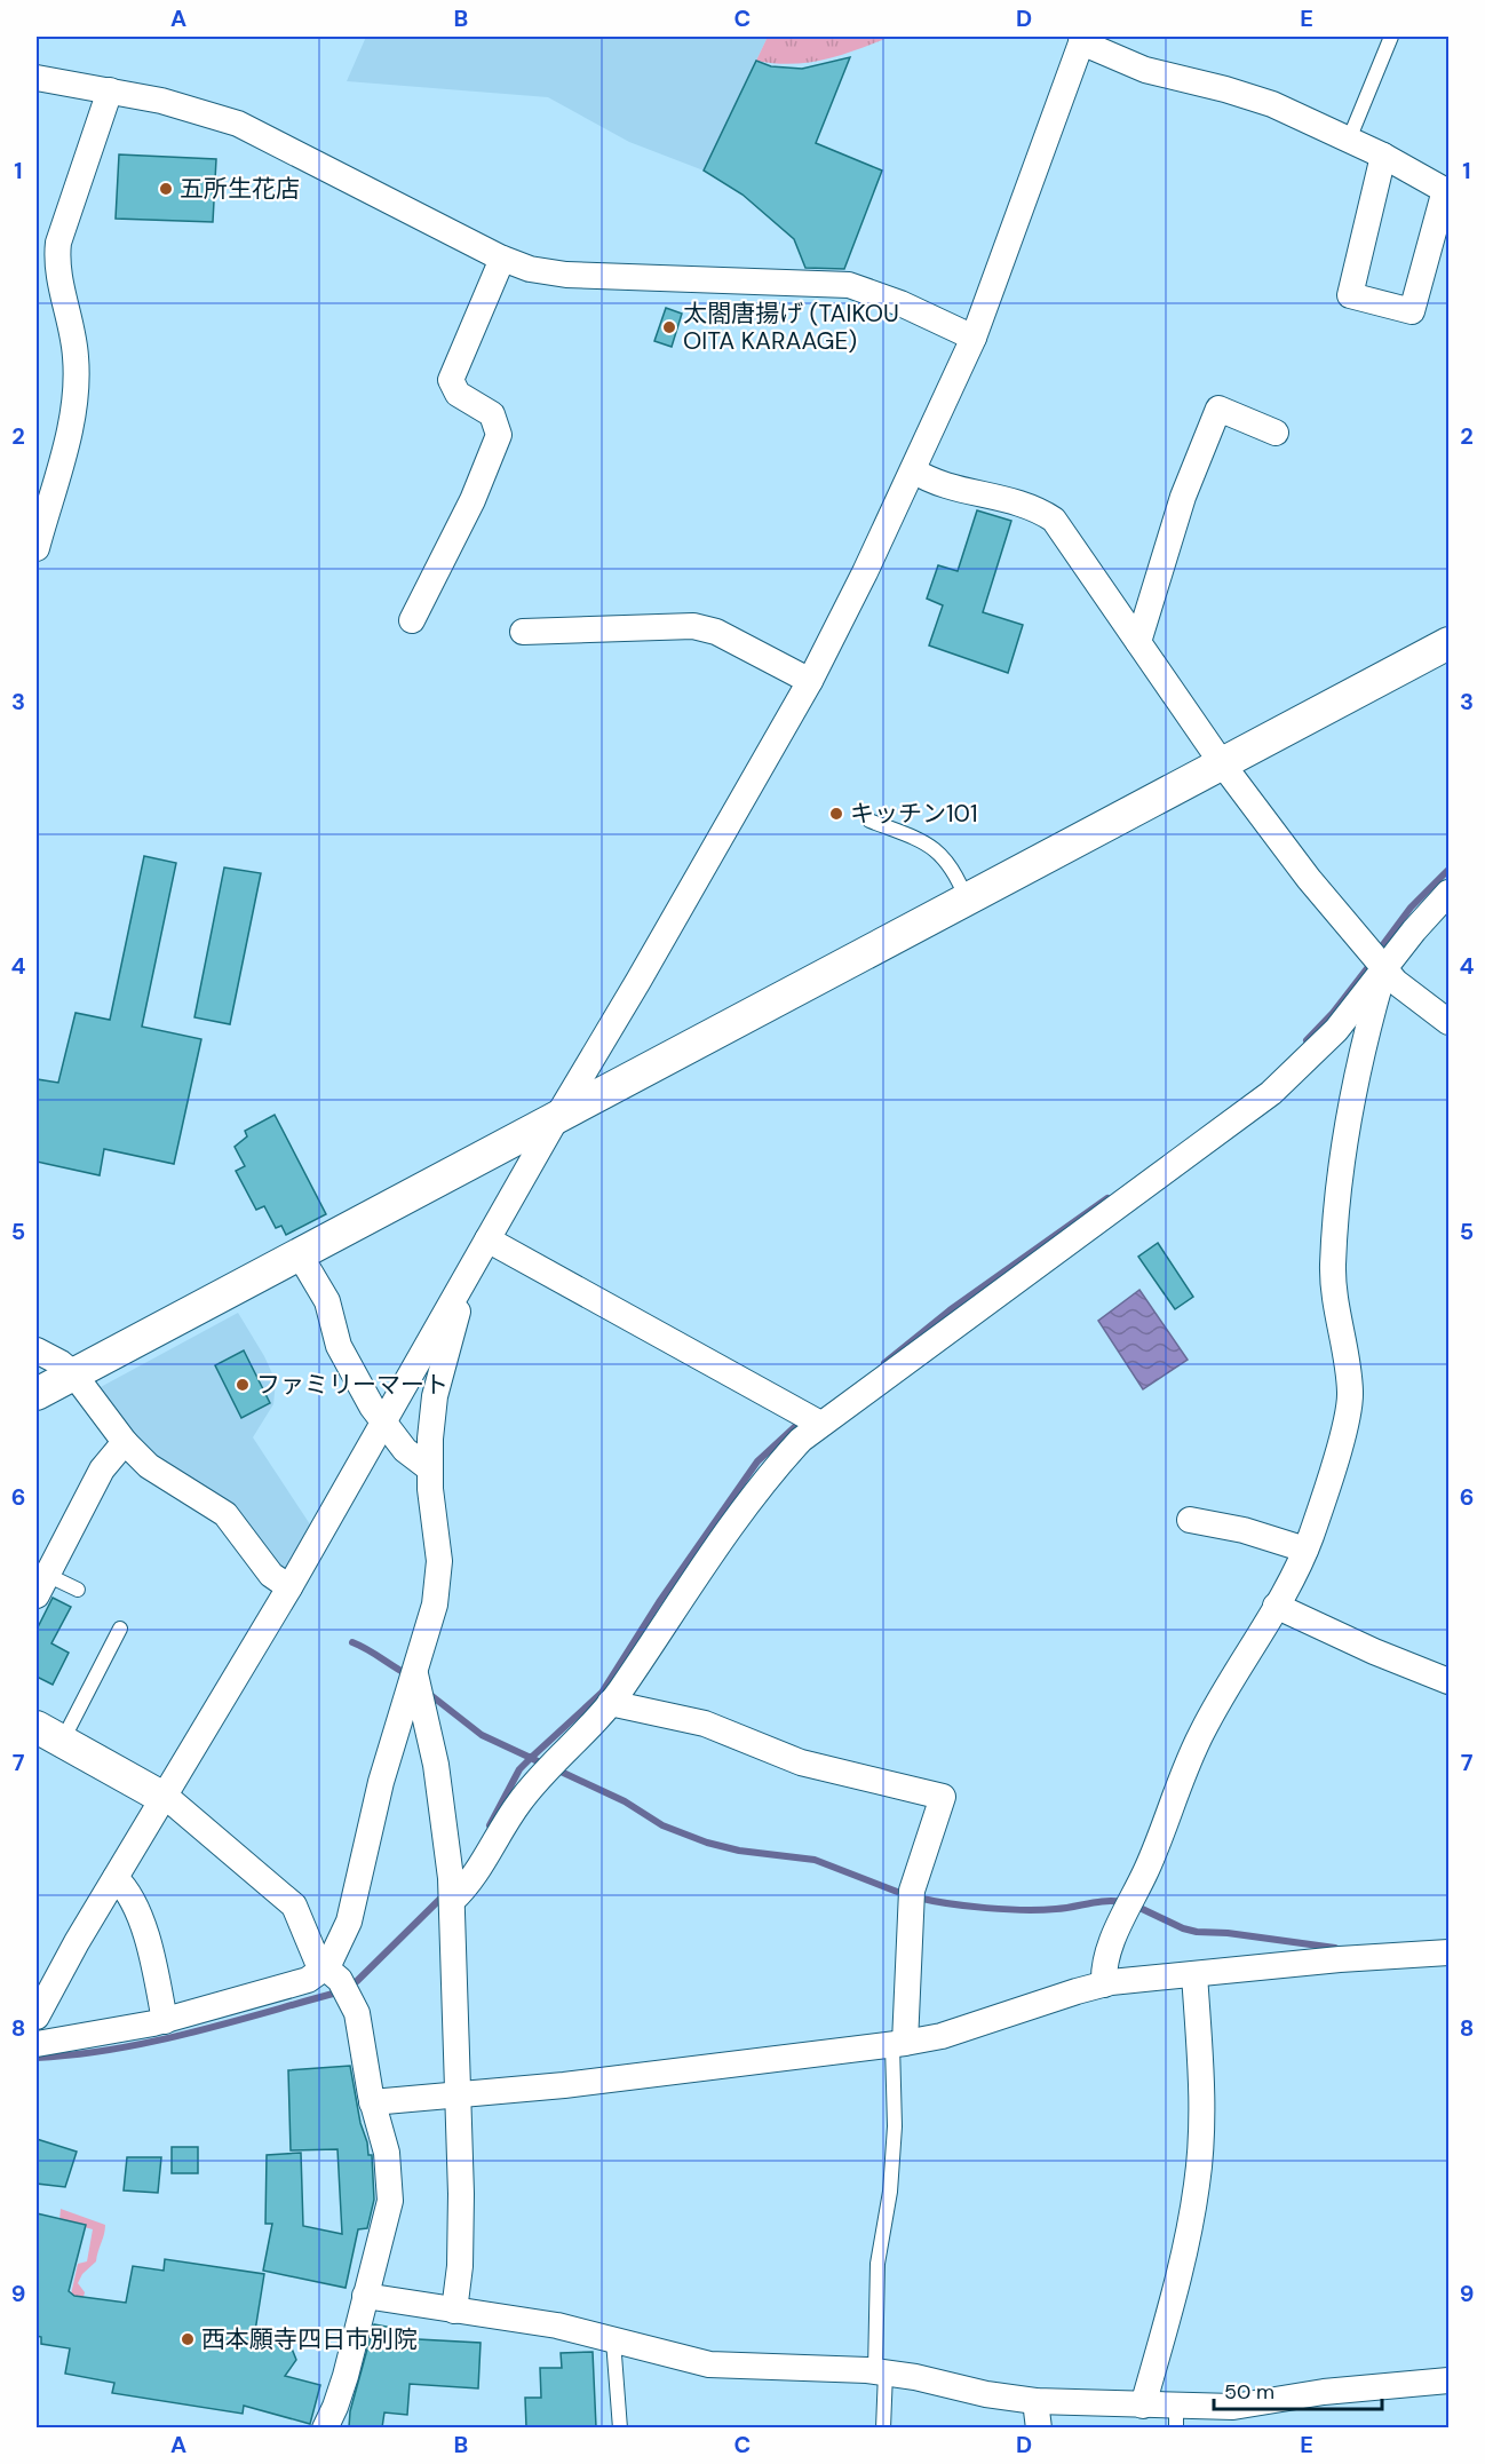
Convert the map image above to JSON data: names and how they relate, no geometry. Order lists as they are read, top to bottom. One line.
{"places":["五所生花店","太閤唐揚げ (TAIKOU OITA KARAAGE)","キッチン101","ファミリーマート","西本願寺四日市別院"],"scale_bar":"50 m","grid":{"columns":["A","B","C","D","E"],"rows":["1","2","3","4","5","6","7","8","9"]}}
